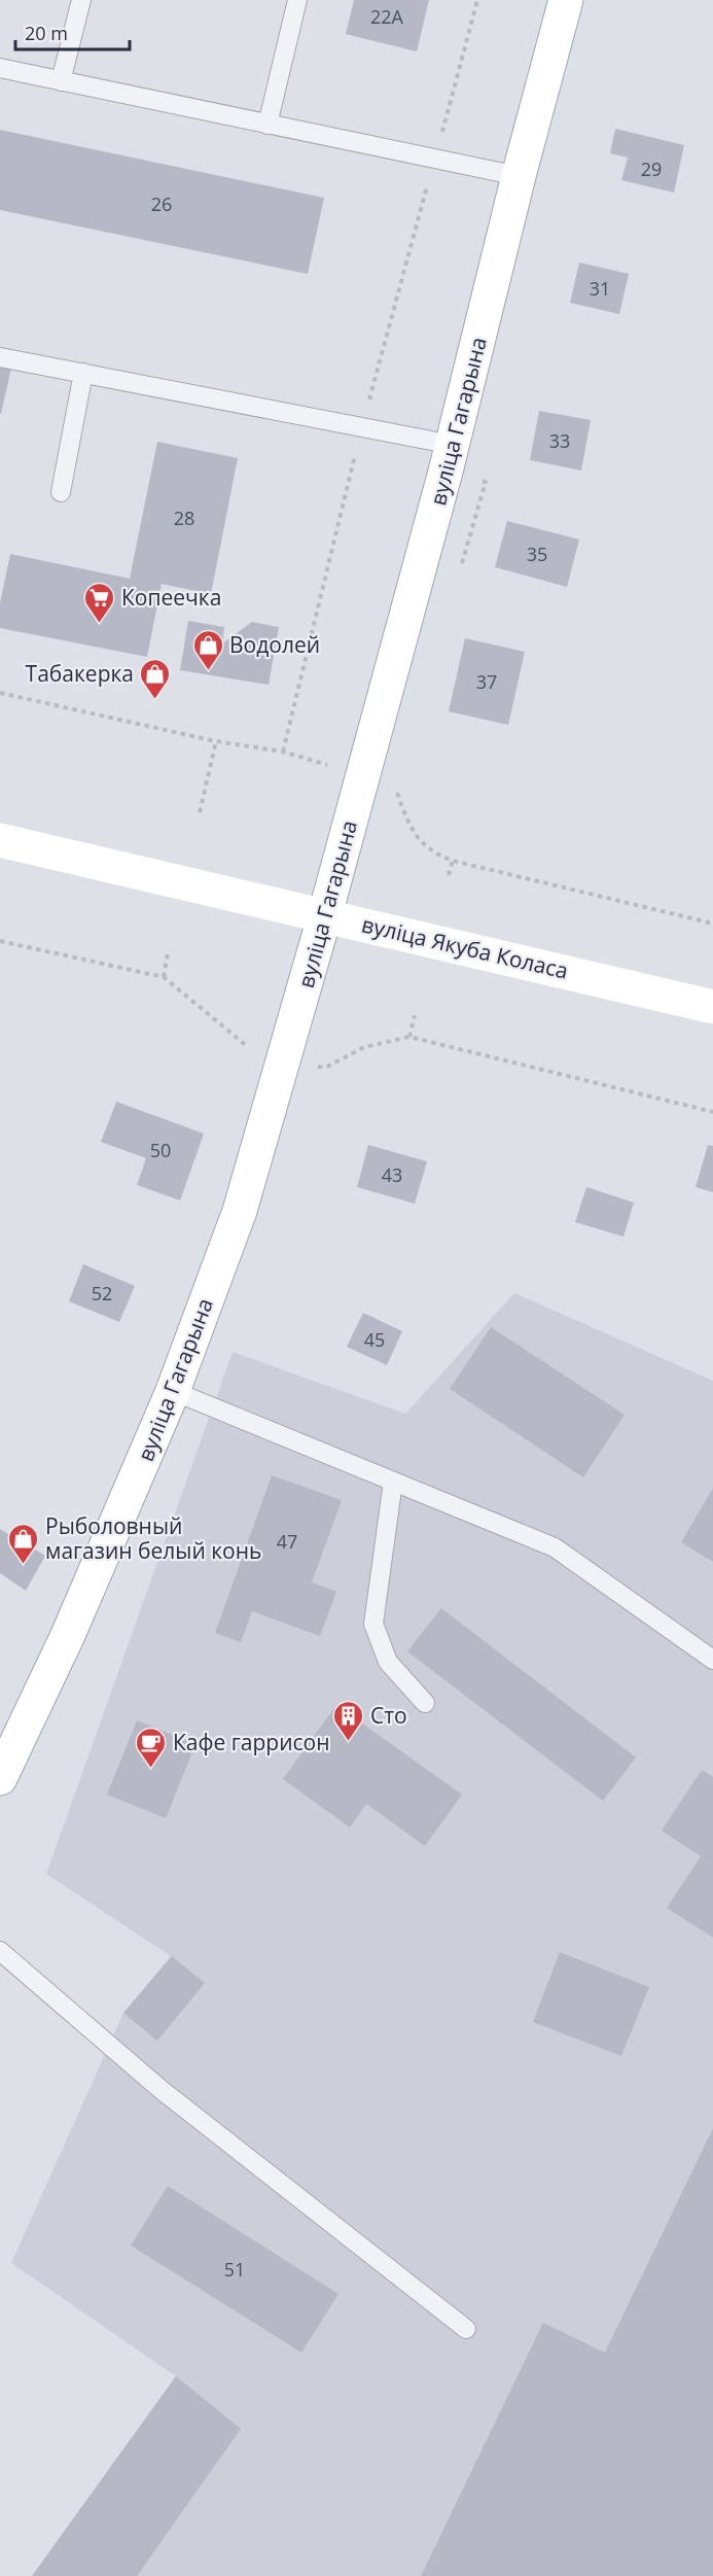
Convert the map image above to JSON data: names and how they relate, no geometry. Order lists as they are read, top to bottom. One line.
{"streets":{"main road":["вуліца Гагарына","вуліца Якуба Коласа"]},"crossings":[["вуліца Гагарына","вуліца Якуба Коласа"]],"places":{"supermarket":["Копеечка"],"shop":["Водолей","Табакерка","Рыболовный магазин белый конь"],"building":["Сто"],"cafe":["Кафе гаррисон"]},"house_numbers":["22А","29","26","31","33","28","35","37","50","43","52","45","47","51"],"scale_bar":"20 m"}
